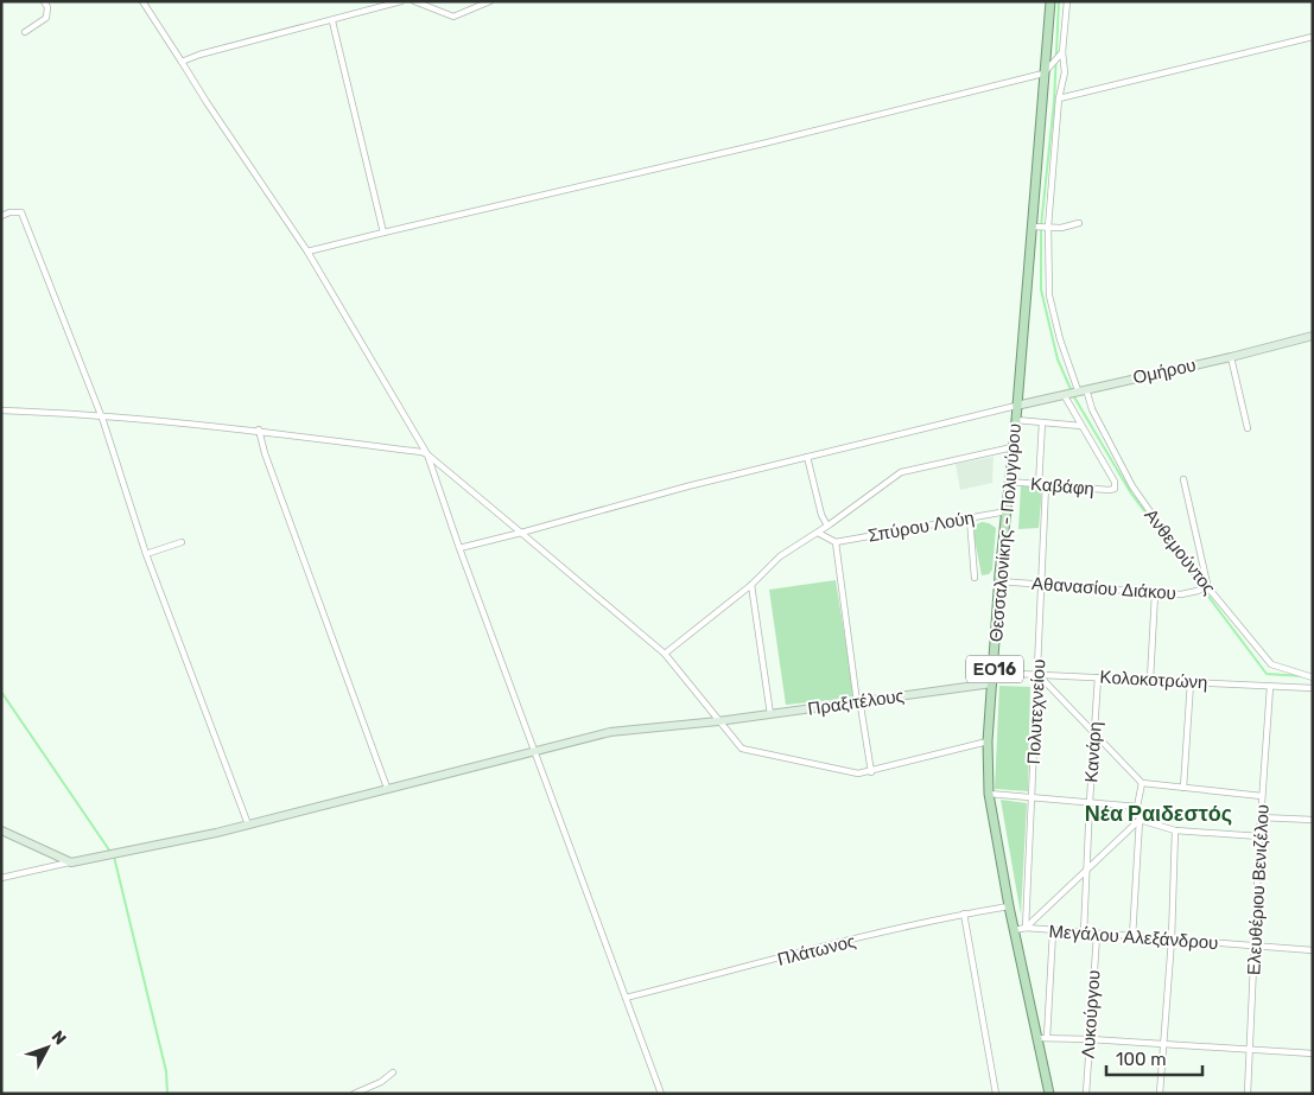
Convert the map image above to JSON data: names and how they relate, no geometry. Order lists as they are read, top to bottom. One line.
{"streets":{"main road":["Θεσσαλονίκης - Πολυγύρου","ΕΟ16"],"street":["Ομήρου","Καβάφη","Σπύρου Λούη","Ανθεμούντος","Αθανασίου Διάκου","Κολοκοτρώνη","Πραξιτέλους","Πολυτεχνείου","Κανάρη","Ελευθέριου Βενιζέλου","Μεγάλου Αλεξάνδρου","Πλάτωνος","Λυκούργου"]},"crossings":[["Ομήρου","Θεσσαλονίκης - Πολυγύρου"],["Ομήρου","Ανθεμούντος"],["Καβάφη","Θεσσαλονίκης - Πολυγύρου"],["Καβάφη","Πολυτεχνείου"],["Σπύρου Λούη","Θεσσαλονίκης - Πολυγύρου"],["Θεσσαλονίκης - Πολυγύρου","Αθανασίου Διάκου"],["Θεσσαλονίκης - Πολυγύρου","Κολοκοτρώνη"],["Θεσσαλονίκης - Πολυγύρου","Πραξιτέλους"],["Θεσσαλονίκης - Πολυγύρου","Πλάτωνος"],["Ανθεμούντος","Αθανασίου Διάκου"],["Αθανασίου Διάκου","Πολυτεχνείου"],["Κολοκοτρώνη","Πολυτεχνείου"],["Κολοκοτρώνη","Κανάρη"],["Κολοκοτρώνη","Ελευθέριου Βενιζέλου"],["Πολυτεχνείου","Μεγάλου Αλεξάνδρου"],["Κανάρη","Μεγάλου Αλεξάνδρου"],["Ελευθέριου Βενιζέλου","Μεγάλου Αλεξάνδρου"],["Μεγάλου Αλεξάνδρου","Λυκούργου"]],"districts":["Νέα Ραιδεστός"],"scale_bar":"100 m","north":"top right"}
